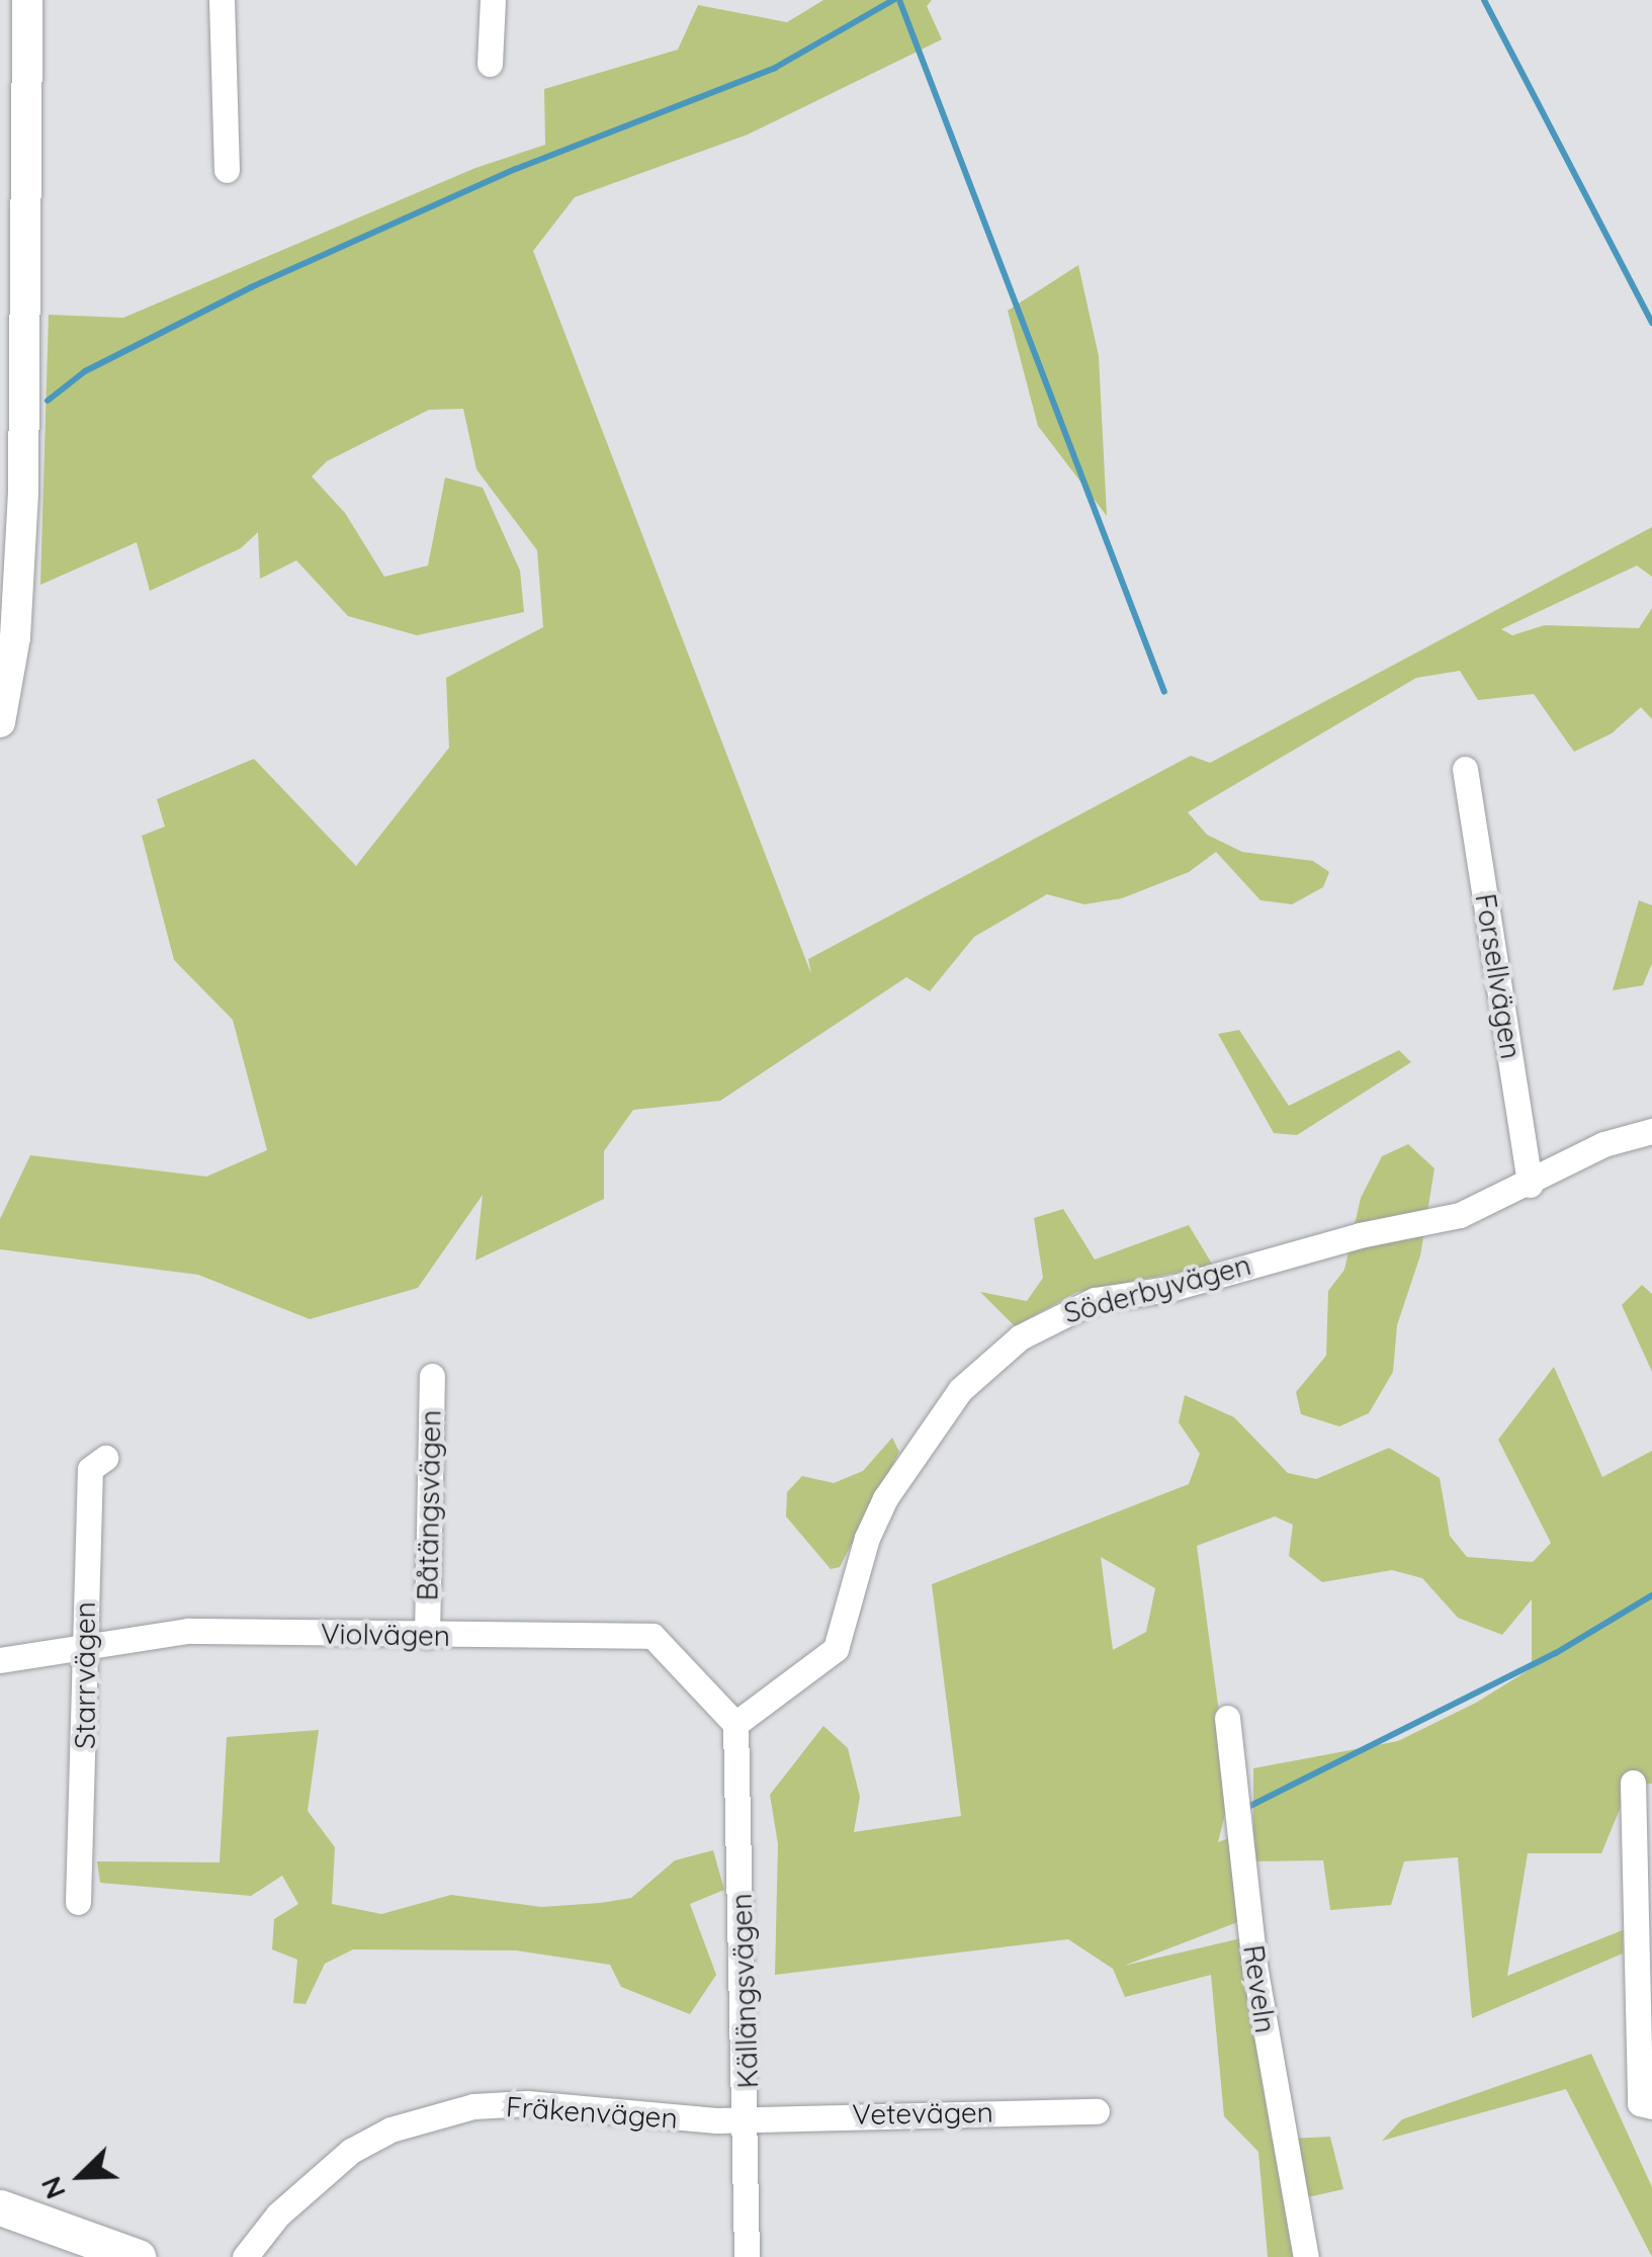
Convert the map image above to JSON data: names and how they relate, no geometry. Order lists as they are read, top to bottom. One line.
{"streets":{"street":["Forsellvägen","Söderbyvägen","Båtängsvägen","Violvägen","Starrvägen","Reveln","Källängsvägen","Fräkenvägen","Vetevägen"]},"crossings":[["Forsellvägen","Söderbyvägen"],["Söderbyvägen","Violvägen"],["Söderbyvägen","Källängsvägen"],["Båtängsvägen","Violvägen"],["Violvägen","Starrvägen"],["Violvägen","Källängsvägen"],["Källängsvägen","Fräkenvägen"],["Källängsvägen","Vetevägen"],["Fräkenvägen","Vetevägen"]],"north":"bottom left"}
